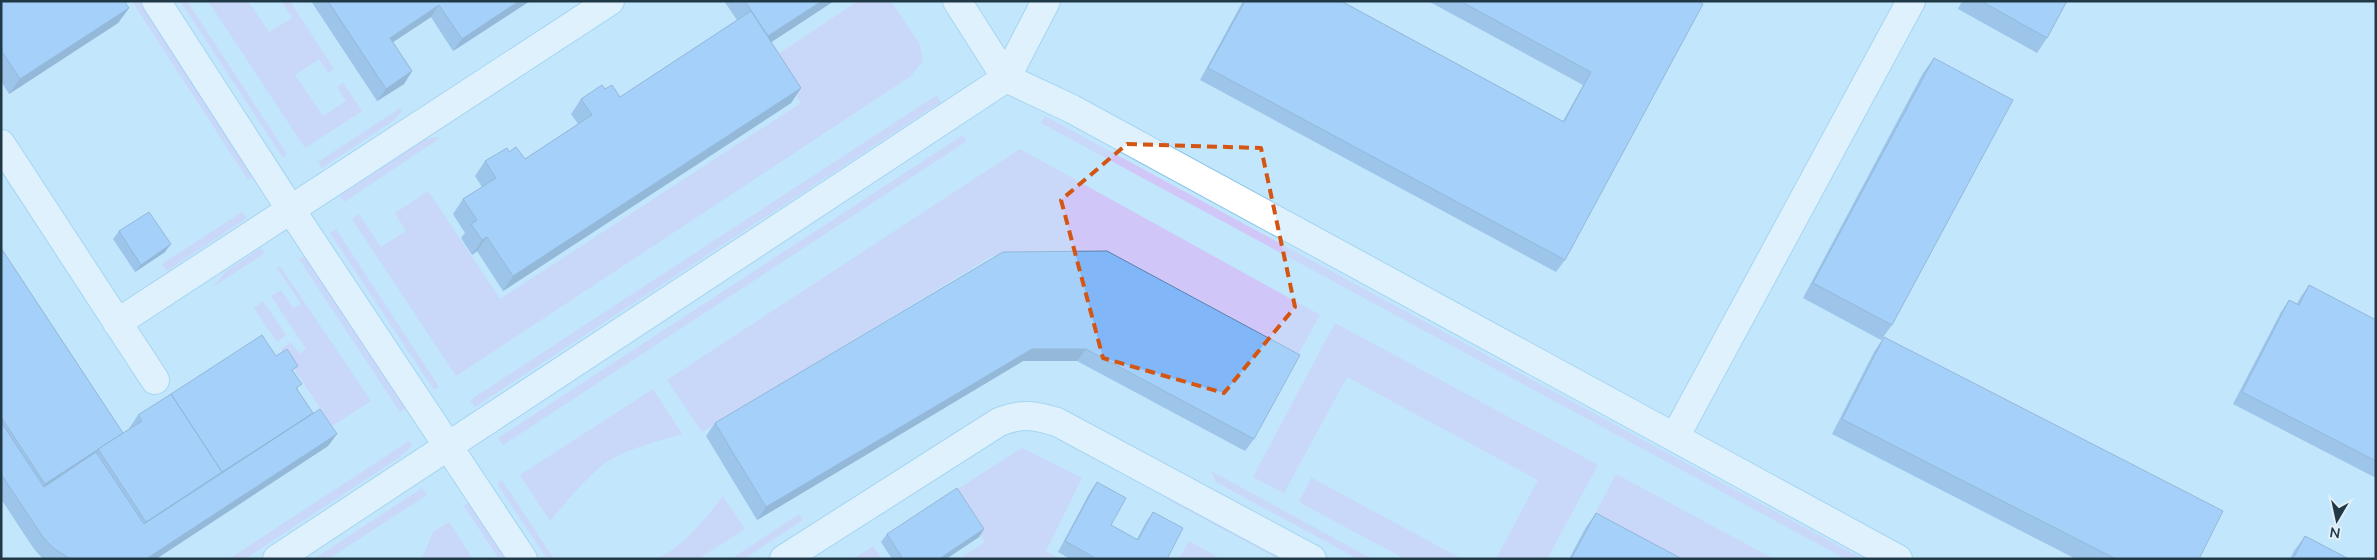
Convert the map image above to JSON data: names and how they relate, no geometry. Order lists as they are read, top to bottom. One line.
{"north":"bottom"}
